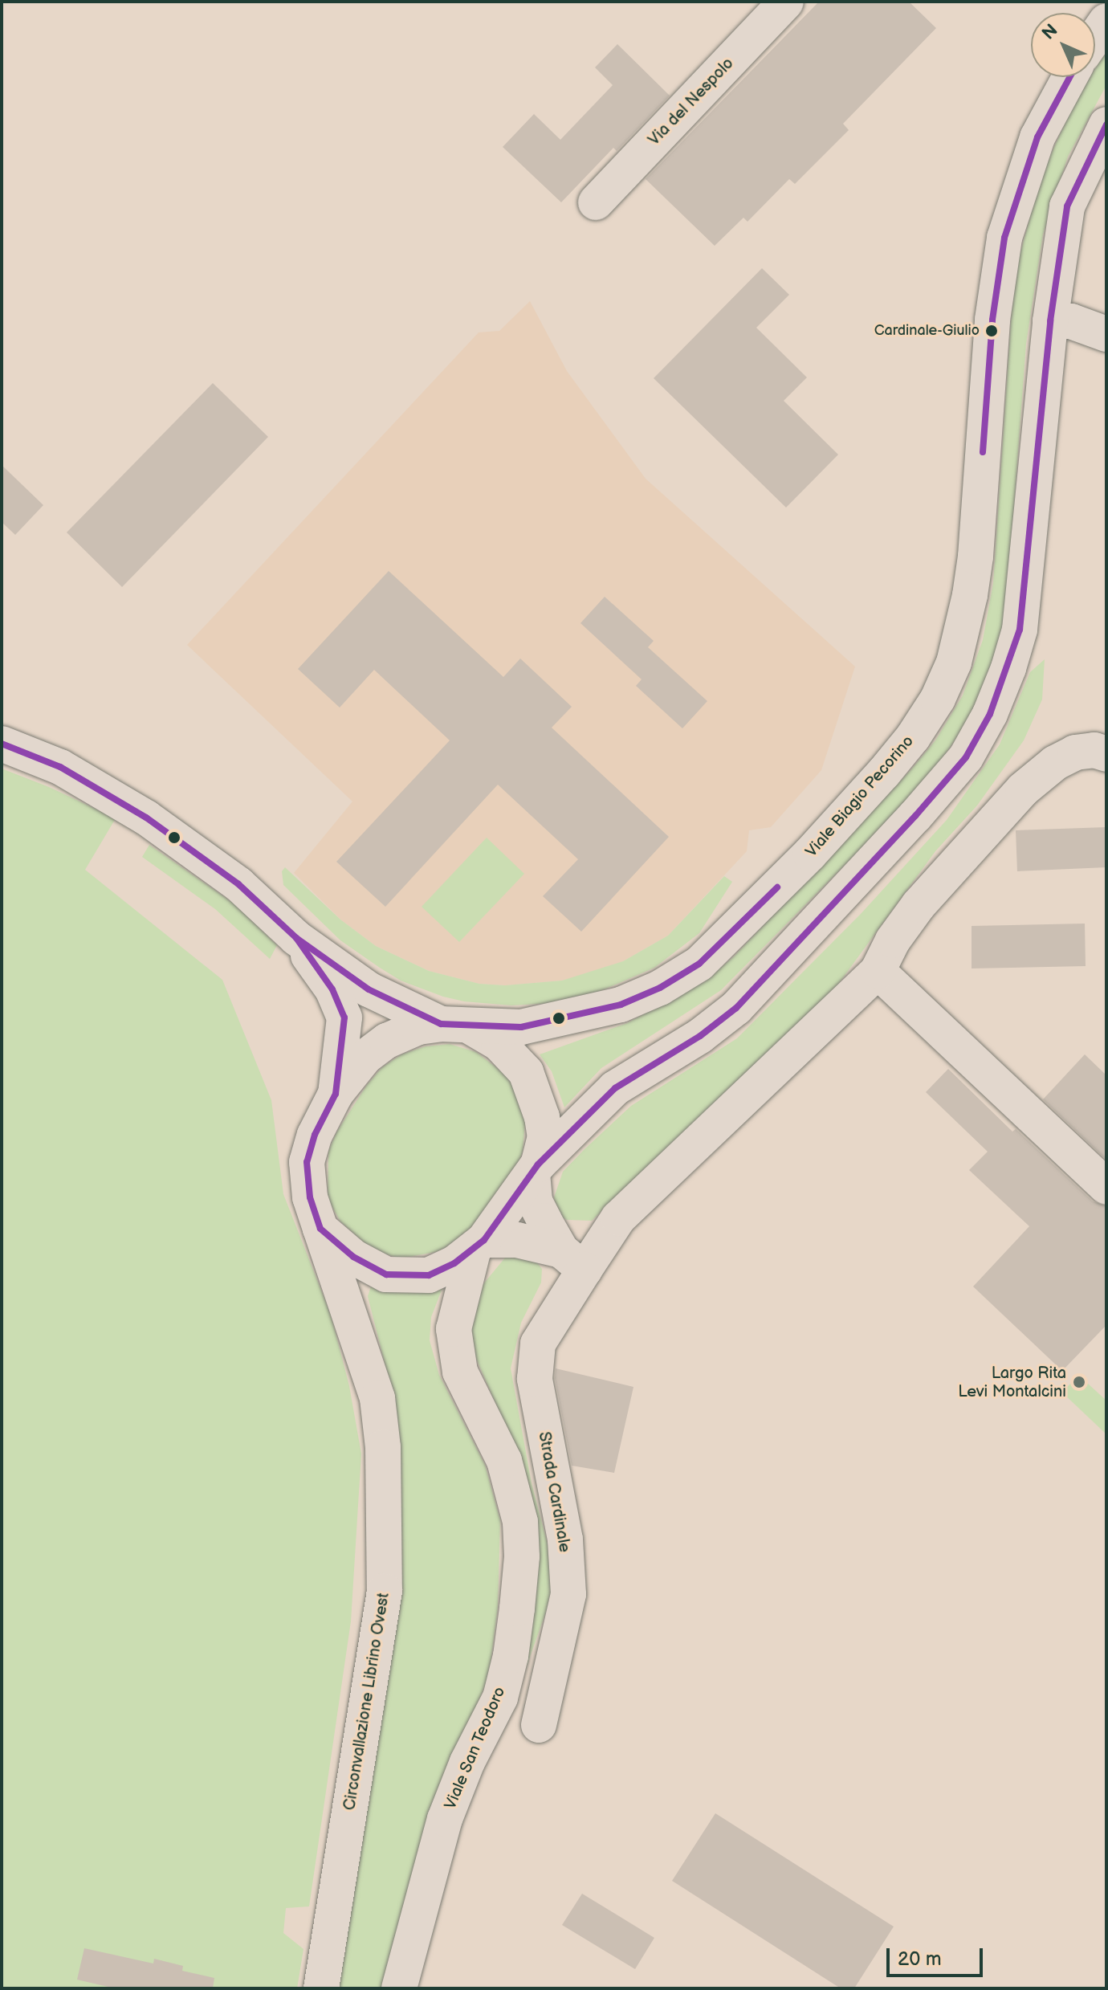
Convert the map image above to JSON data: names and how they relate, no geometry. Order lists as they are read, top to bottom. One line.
{"streets":{"main road":["Via del Nespolo","Viale Biagio Pecorino","Strada Cardinale","Circonvallazione Librino Ovest","Viale San Teodoro"]},"places":["Cardinale-Giulio","Largo Rita Levi Montalcini"],"scale_bar":"20 m","north":"top left"}
